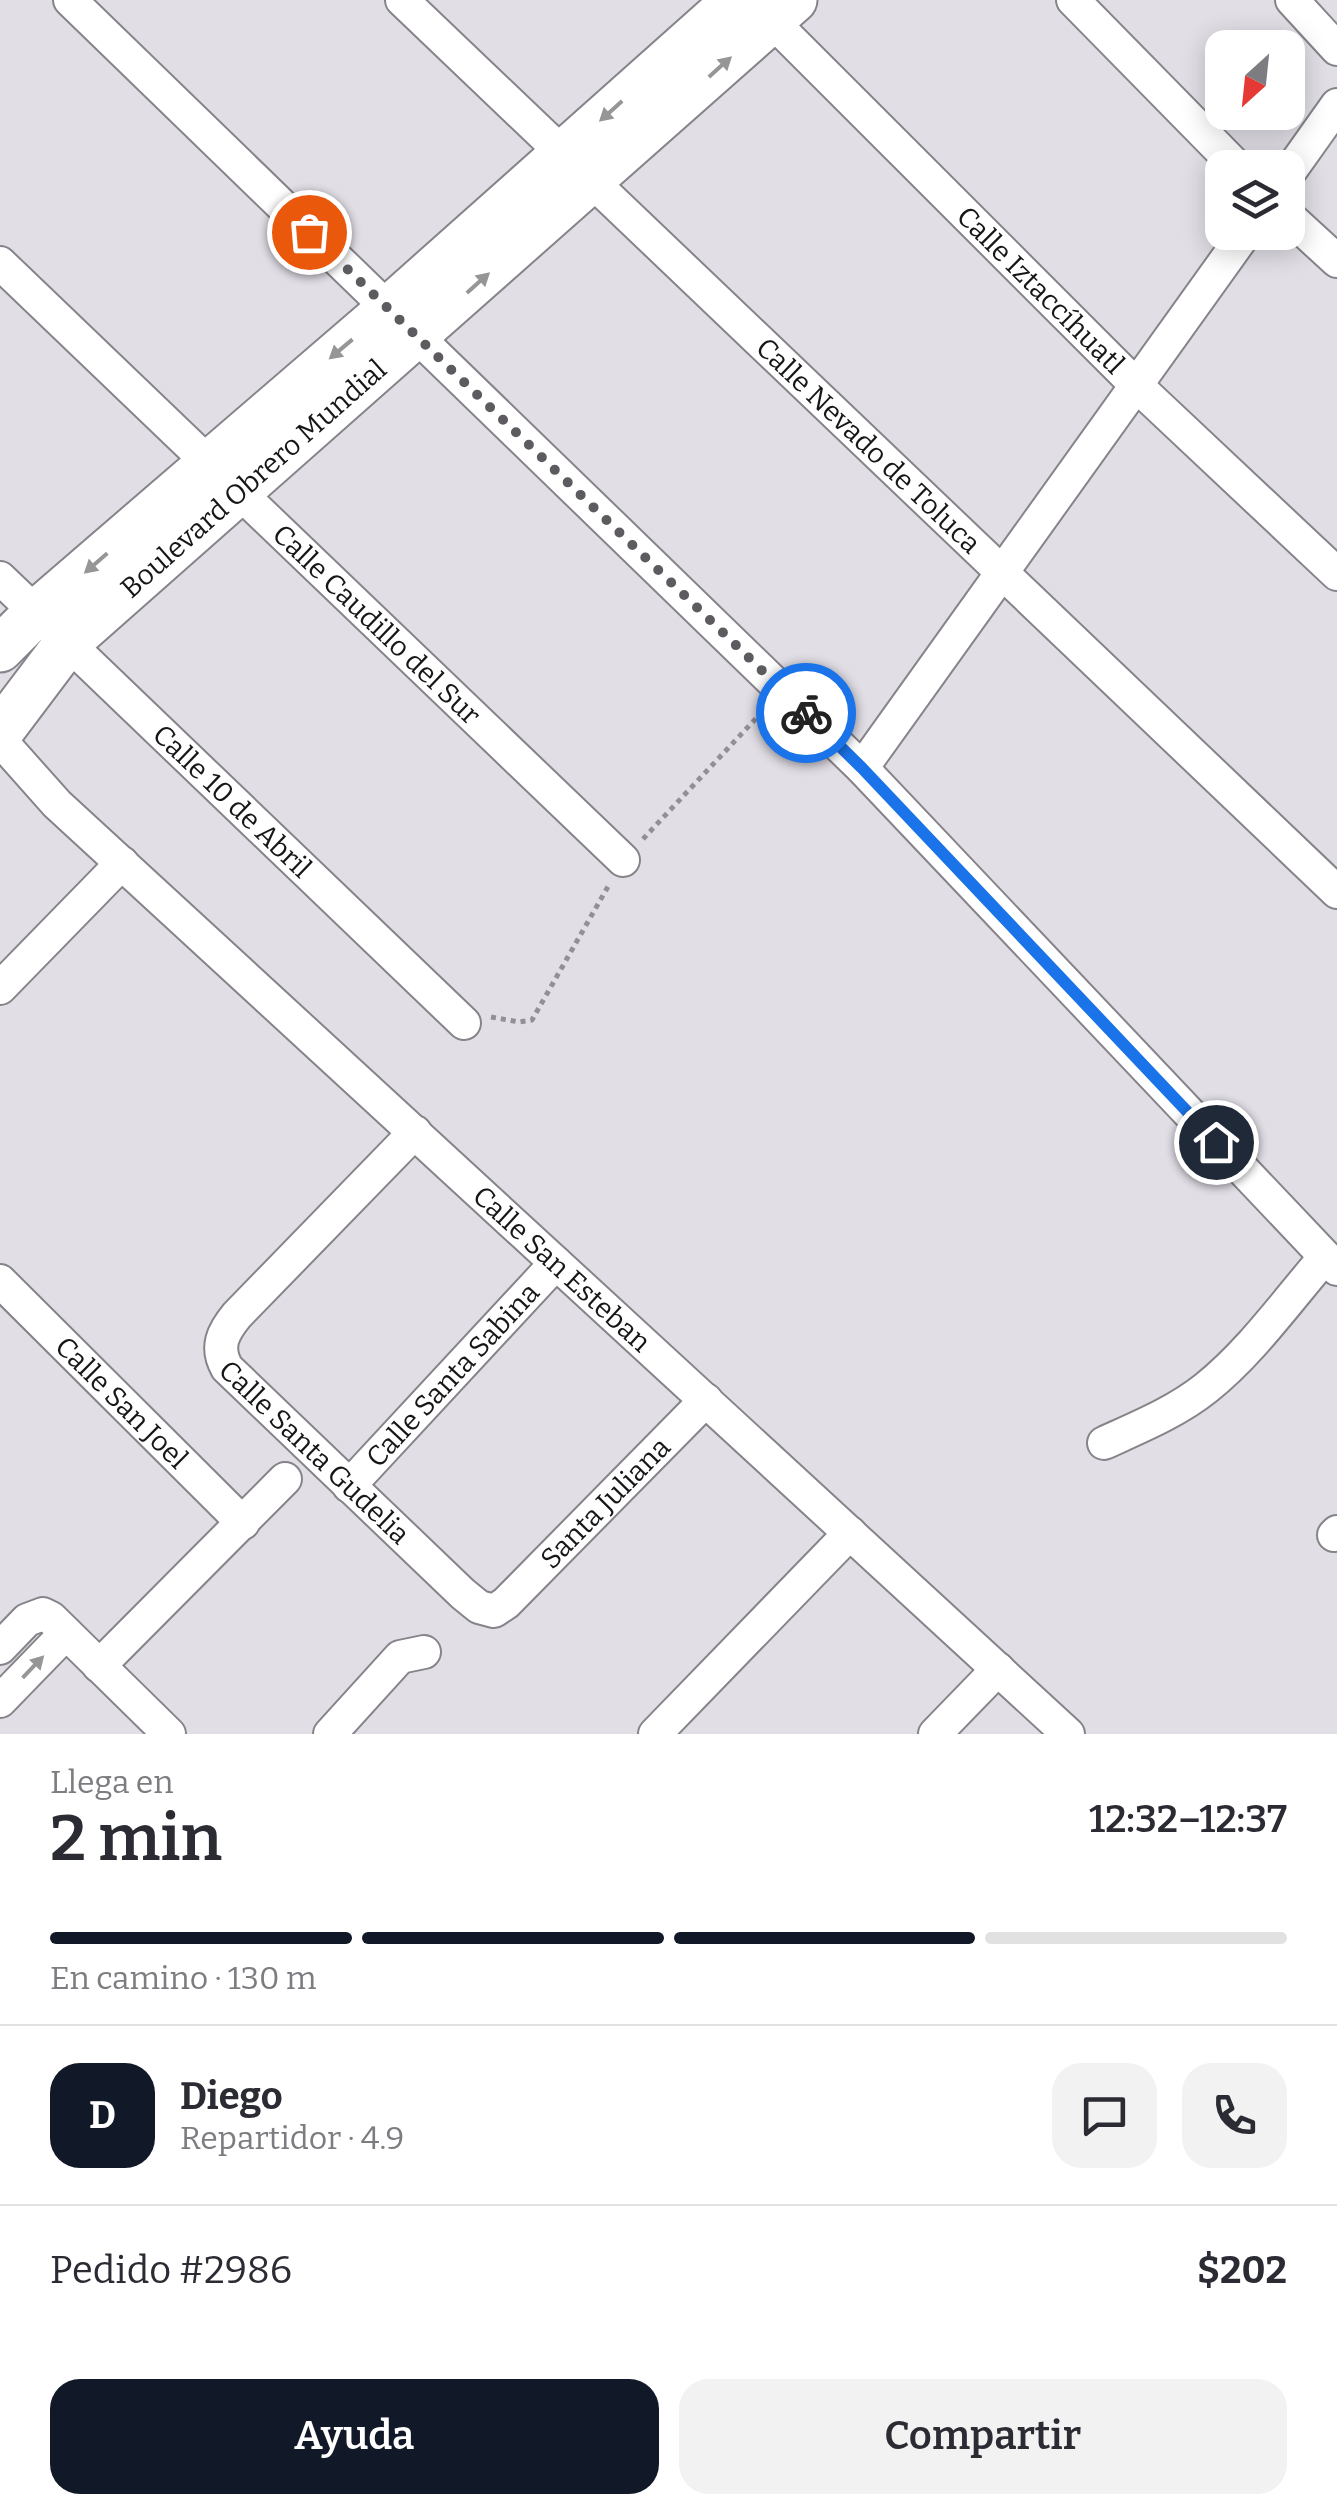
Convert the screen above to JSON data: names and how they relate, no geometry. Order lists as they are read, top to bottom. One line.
{"streets":{"street":["Calle Iztaccíhuatl","Calle Nevado de Toluca","Boulevard Obrero Mundial","Calle Caudillo del Sur","Calle 10 de Abril","Calle San Esteban","Calle Santa Sabina","Calle San Joel","Calle Santa Gudelia","Santa Juliana"]},"crossings":[["Calle Iztaccíhuatl","Boulevard Obrero Mundial"],["Calle Nevado de Toluca","Boulevard Obrero Mundial"],["Boulevard Obrero Mundial","Calle Caudillo del Sur"],["Boulevard Obrero Mundial","Calle 10 de Abril"],["Calle San Esteban","Calle Santa Sabina"],["Calle San Esteban","Calle Santa Gudelia"],["Calle San Esteban","Santa Juliana"],["Calle Santa Sabina","Calle Santa Gudelia"],["Calle Santa Gudelia","Santa Juliana"]],"north":"bottom left","page":{"heading":["2 min","Llega en","12:32–12:37"],"panel":["Diego","Repartidor · 4.9","Pedido #2986","$202"],"bar":"En camino · 130 m","round":"D","buttons":["Ayuda","Compartir"]}}
